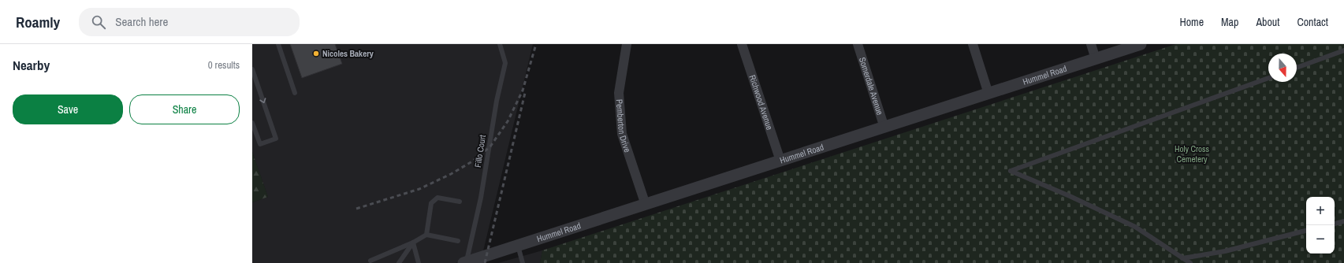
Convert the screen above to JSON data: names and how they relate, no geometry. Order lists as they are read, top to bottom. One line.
{"streets":{"street":["Hummel Road","Somerdale Avenue","Richwood Avenue","Pemberton Drive"],"lane":["Fillo Court"]},"crossings":[["Hummel Road","Somerdale Avenue"],["Hummel Road","Richwood Avenue"],["Hummel Road","Pemberton Drive"],["Hummel Road","Fillo Court"]],"parks":["Holy Cross Cemetery"],"places":["Nicoles Bakery"],"north":"bottom","page":{"header":"Roamly","search":"Search here","nav":["Home","Map","About","Contact"],"heading":["Nearby","0 results"],"buttons":["Save","Share"],"map_buttons":["+","−"]}}
